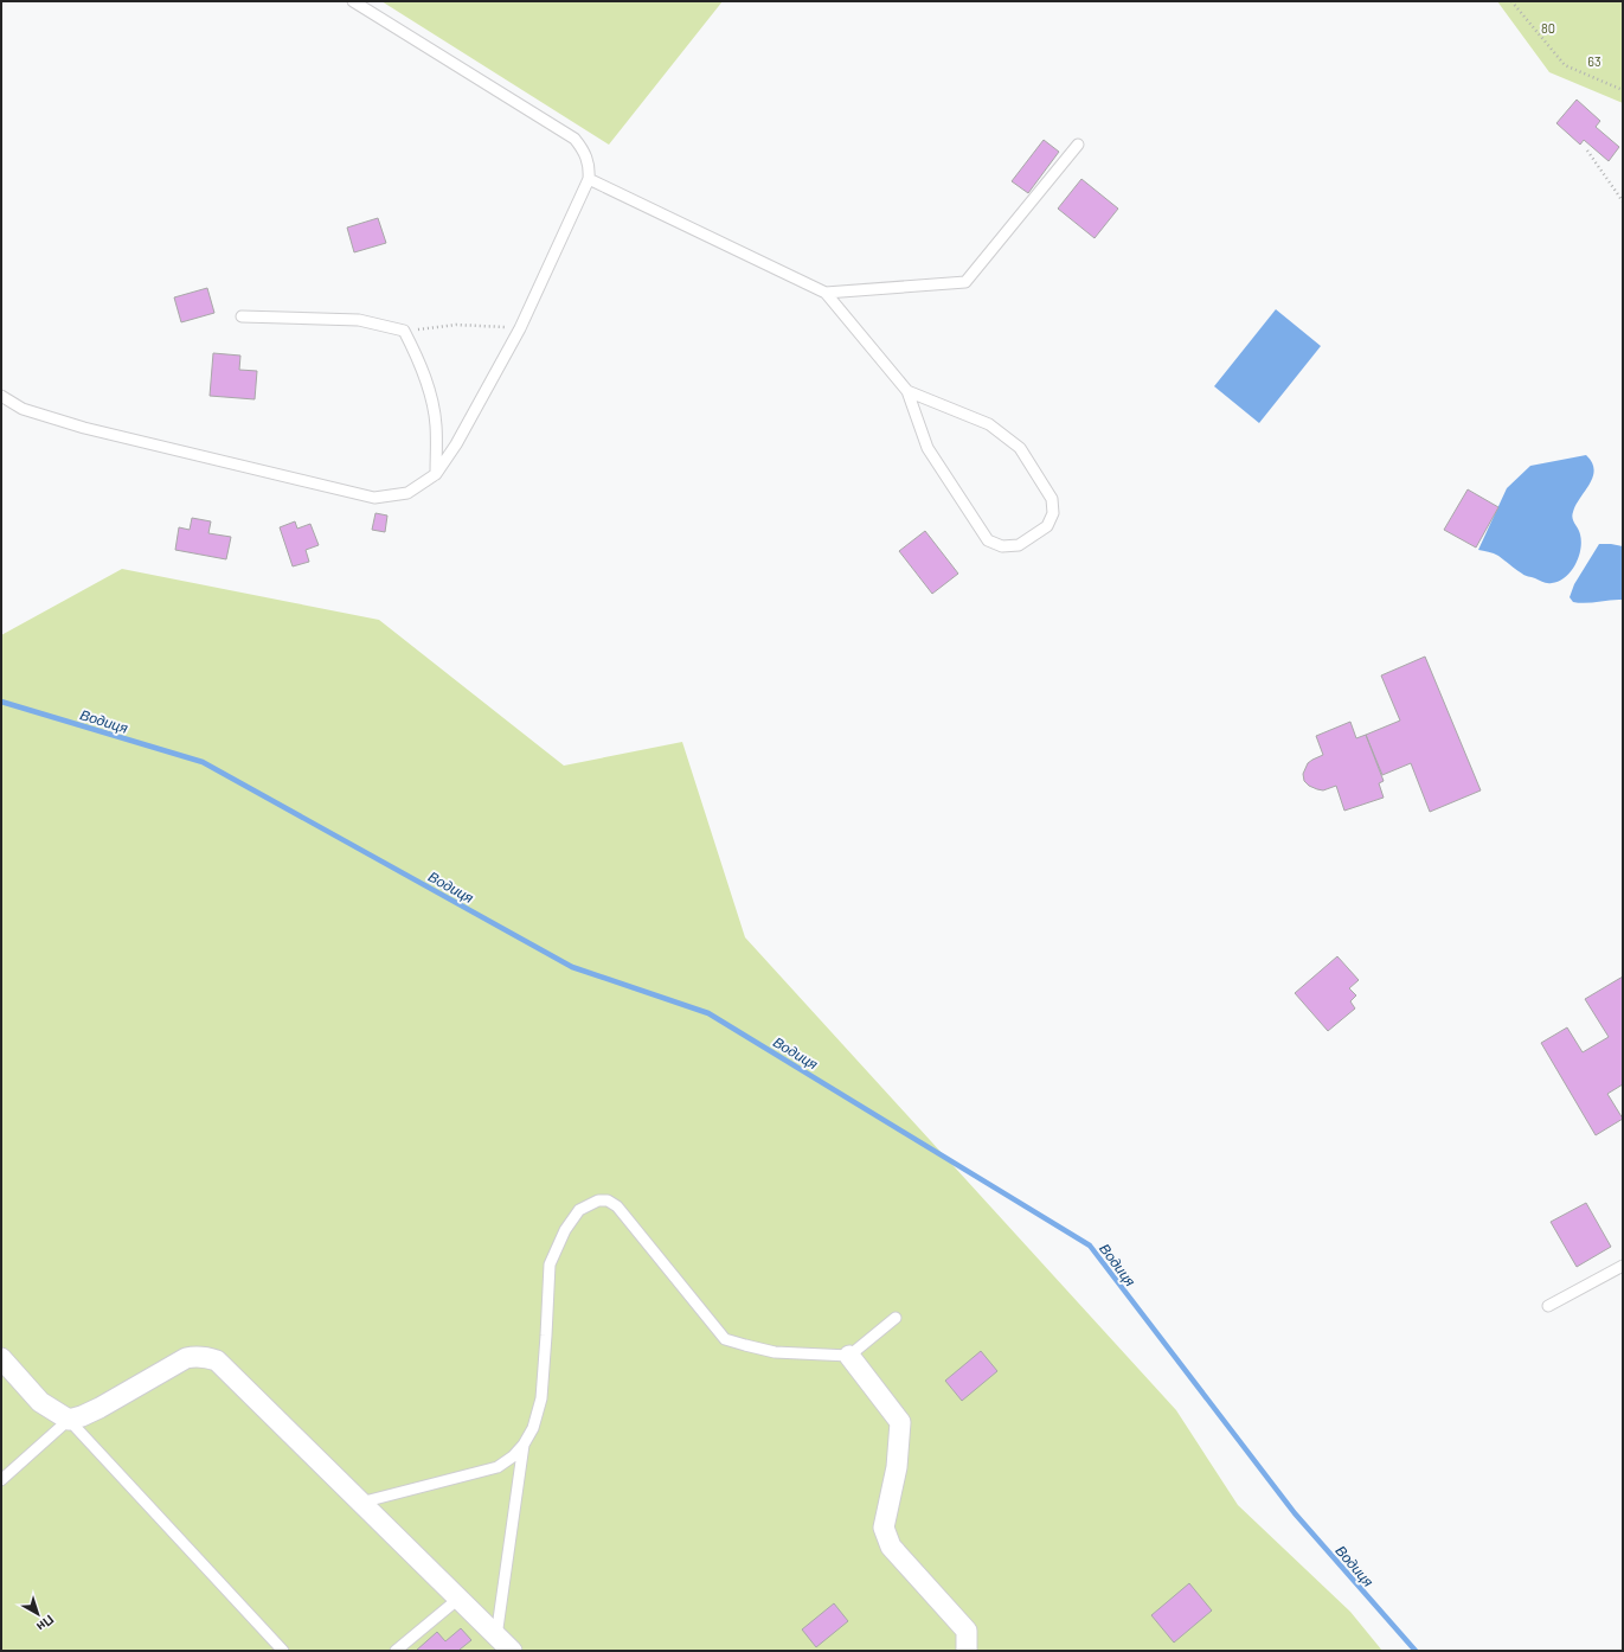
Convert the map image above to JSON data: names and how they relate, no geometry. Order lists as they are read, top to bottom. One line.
{"water":["Водиця"],"parks":["80","63"],"north":"bottom right"}
